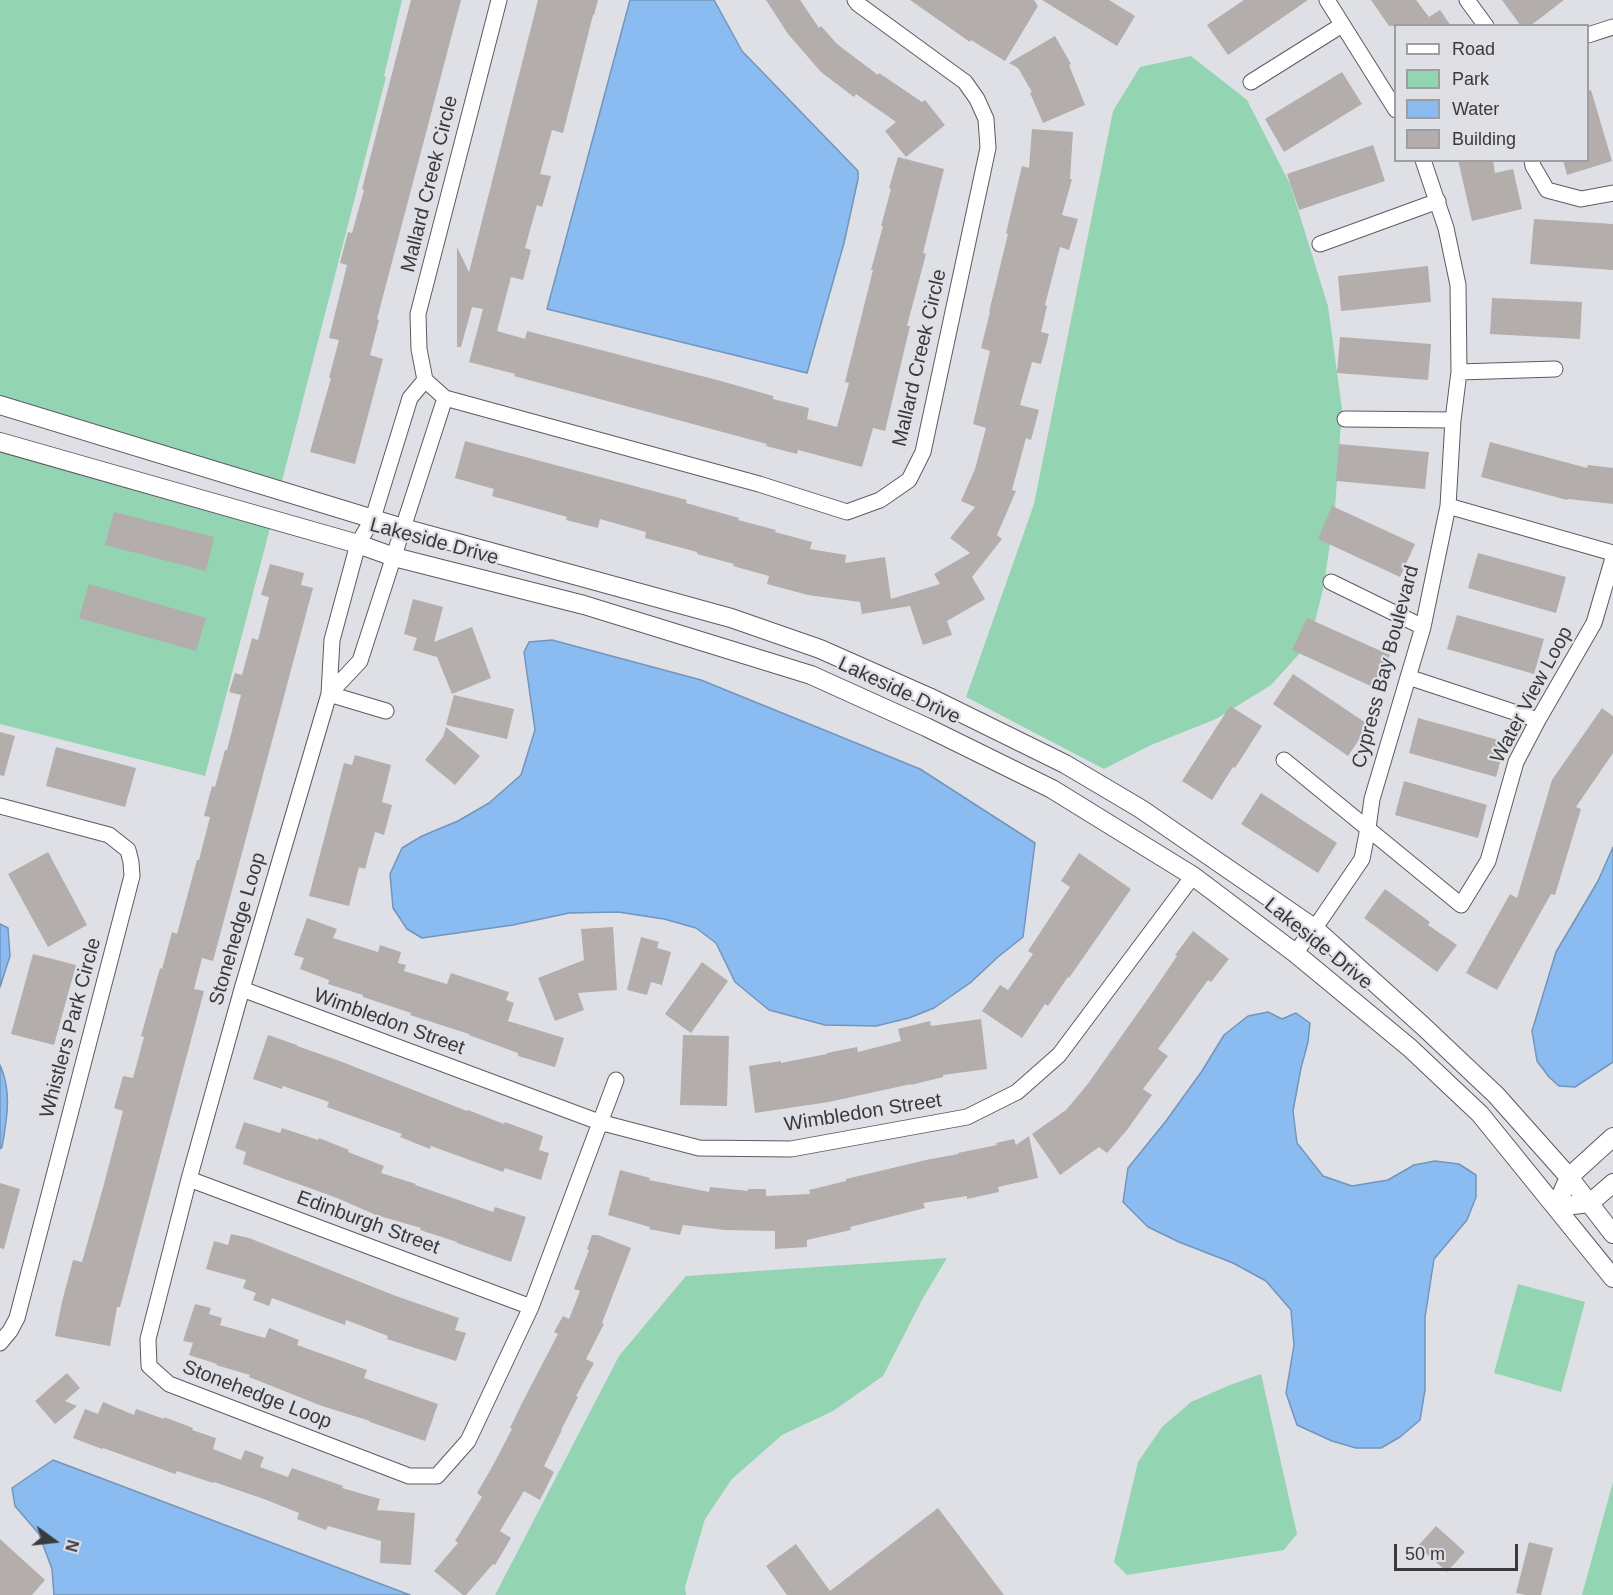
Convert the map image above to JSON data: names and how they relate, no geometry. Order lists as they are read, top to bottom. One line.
{"streets":{"street":["Mallard Creek Circle","Lakeside Drive","Cypress Bay Boulevard","Water View Loop","Stonehedge Loop","Wimbledon Street","Whistlers Park Circle","Edinburgh Street"]},"crossings":[["Lakeside Drive","Cypress Bay Boulevard"],["Lakeside Drive","Stonehedge Loop"],["Lakeside Drive","Wimbledon Street"],["Cypress Bay Boulevard","Water View Loop"],["Stonehedge Loop","Wimbledon Street"],["Stonehedge Loop","Edinburgh Street"]],"legend":["Road","Park","Water","Building"],"scale_bar":"50 m","north":"right"}
